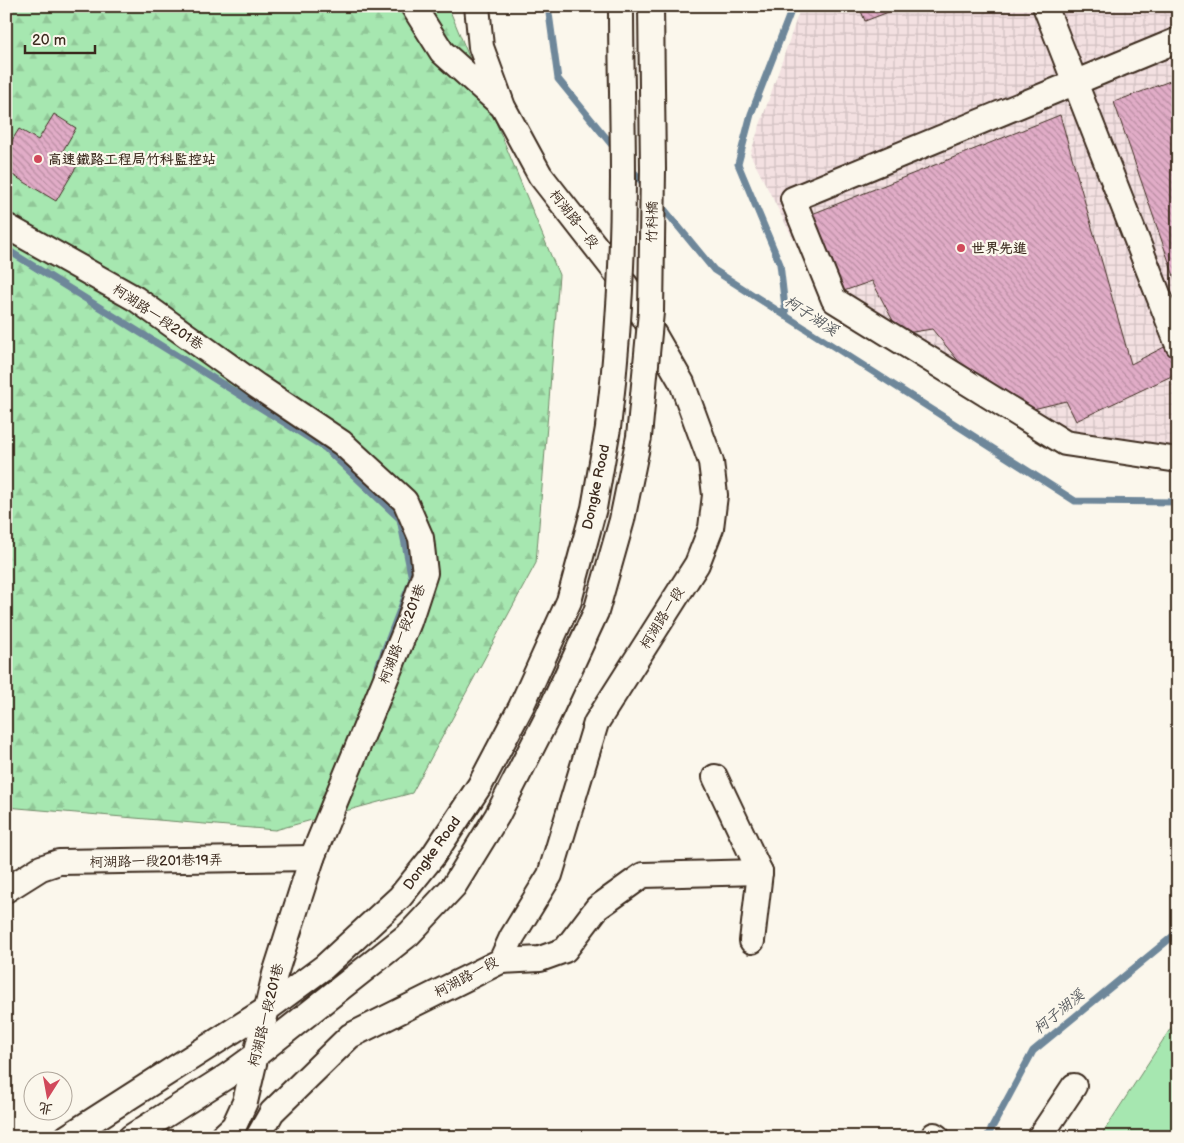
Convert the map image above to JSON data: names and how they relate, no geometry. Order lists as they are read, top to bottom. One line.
{"streets":{"street":["柯湖路一段","竹科橋","柯湖路一段201巷","Dongke Road","柯湖路一段201巷19弄"]},"crossings":[["竹科橋","柯湖路一段201巷"],["柯湖路一段201巷","Dongke Road"],["柯湖路一段201巷","柯湖路一段201巷19弄"]],"water":["柯子湖溪"],"places":["高速鐵路工程局竹科監控站","世界先進"],"scale_bar":"20 m","north":"bottom"}
